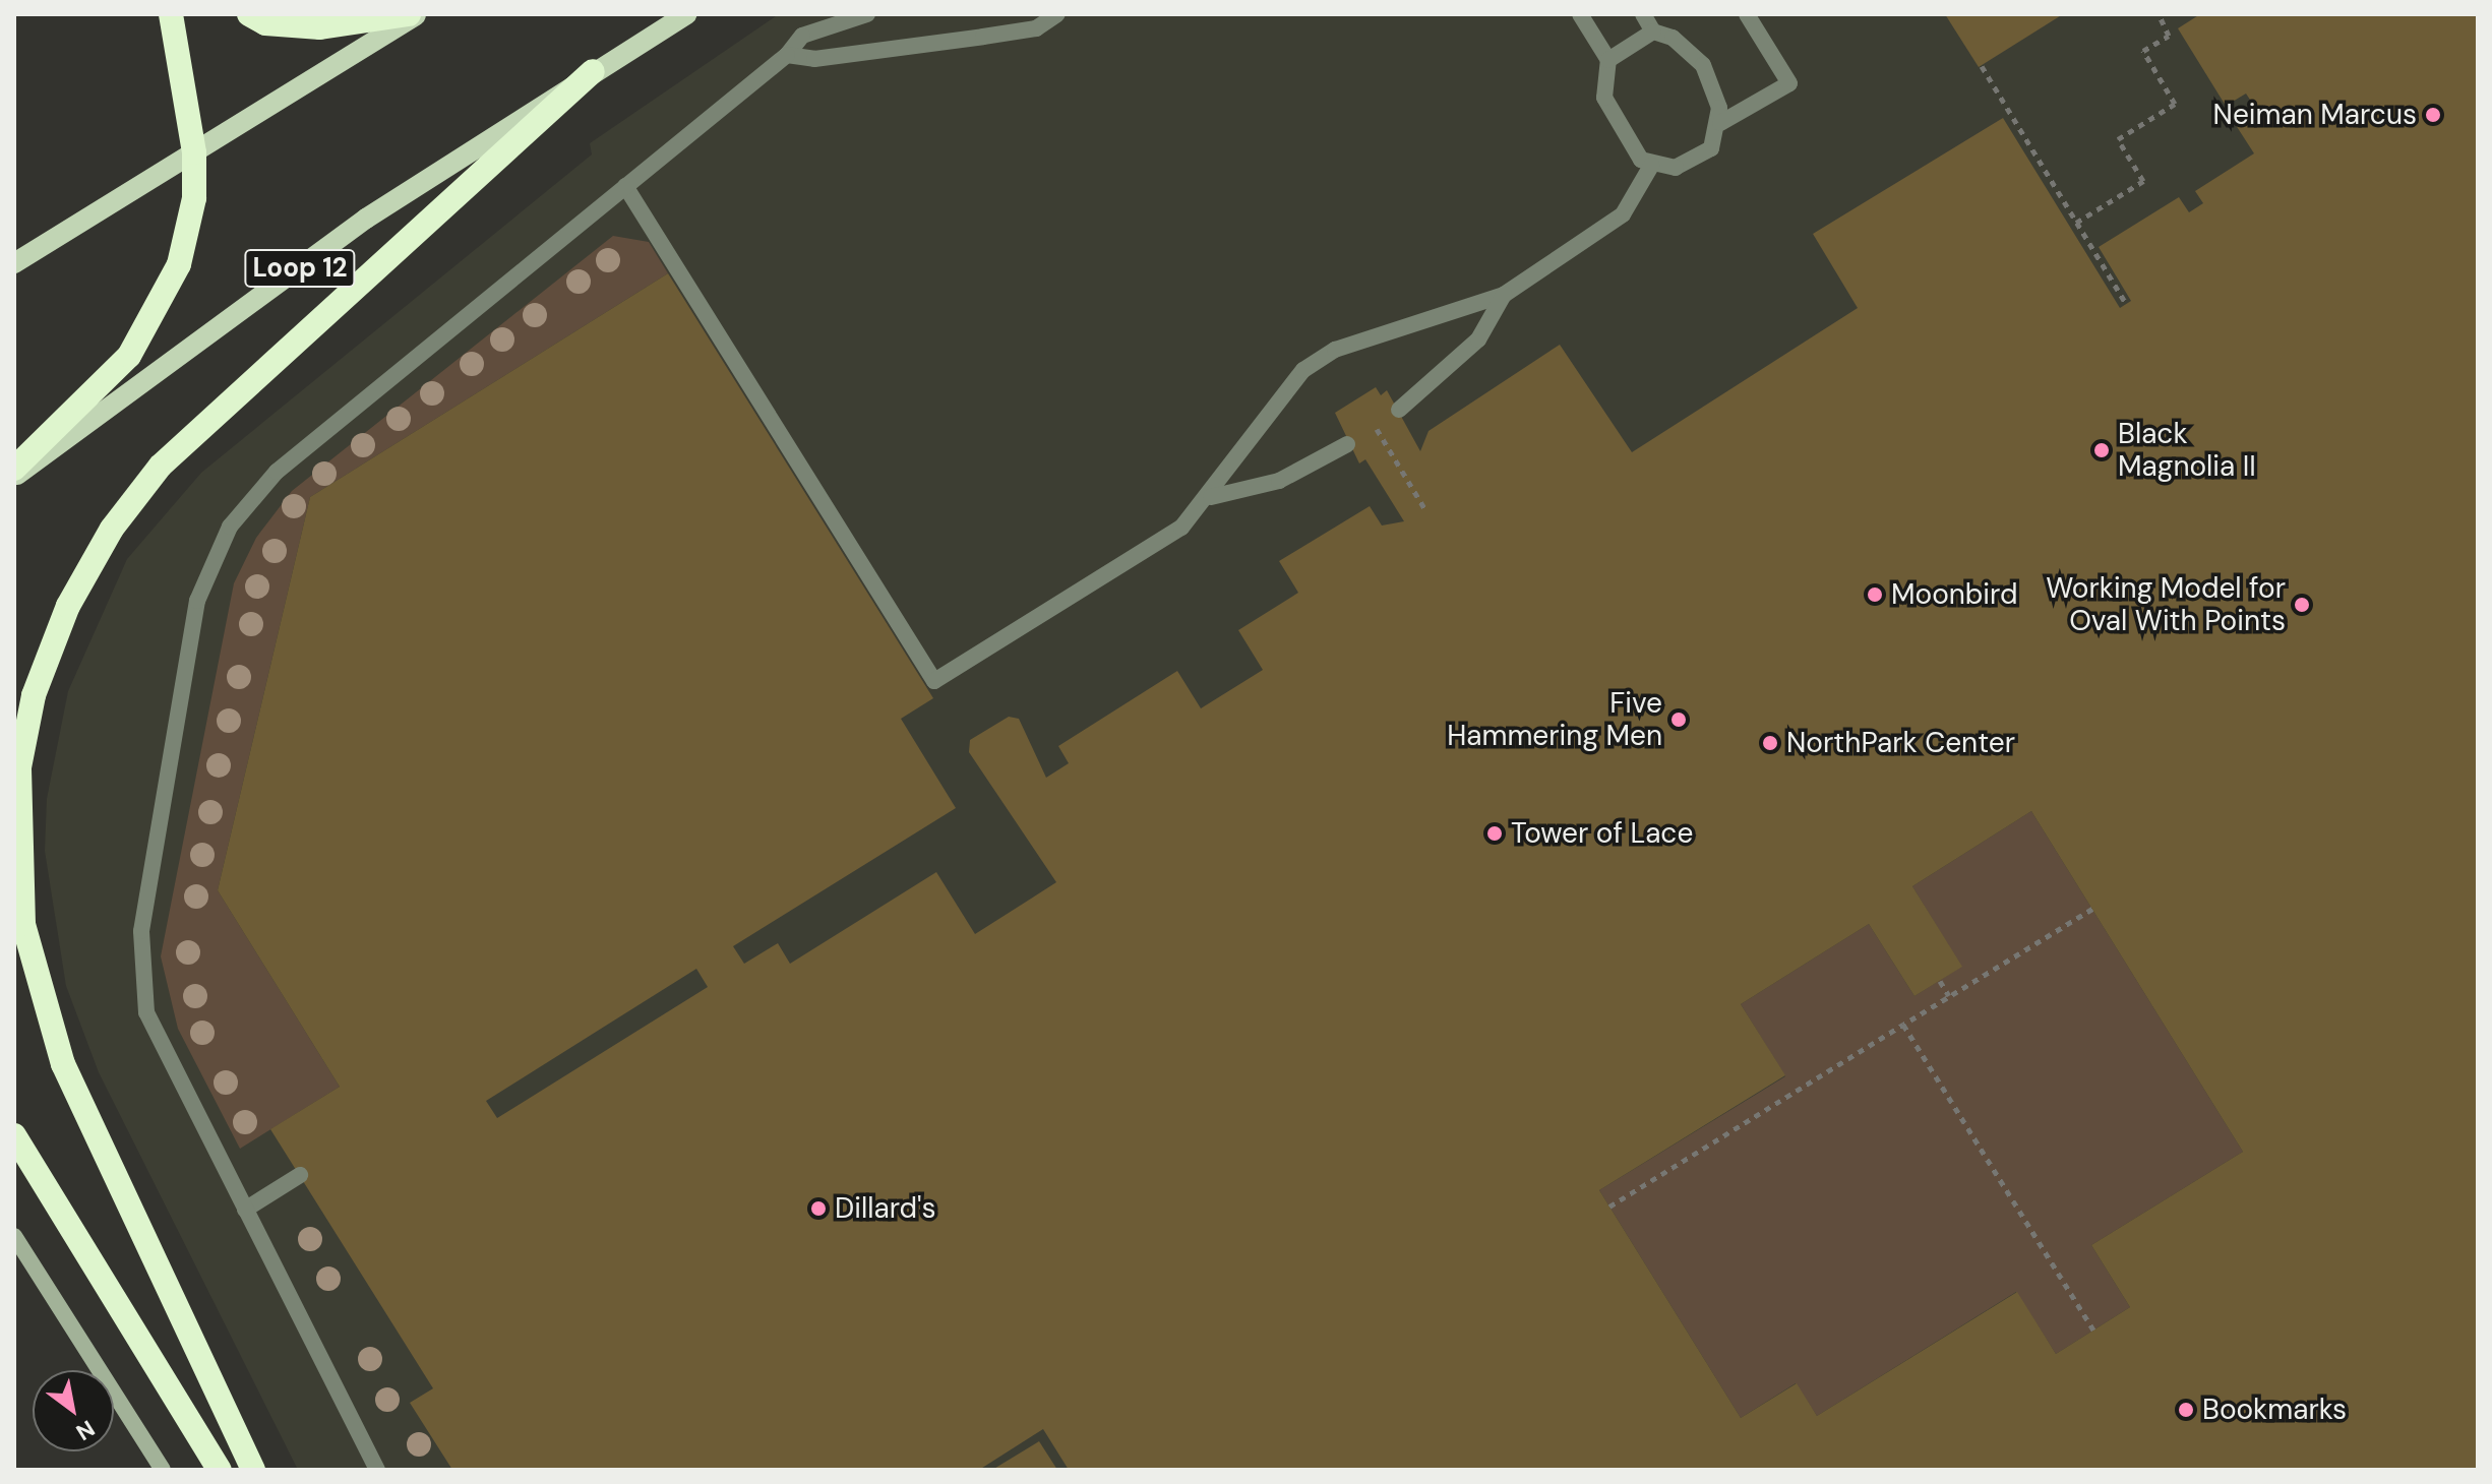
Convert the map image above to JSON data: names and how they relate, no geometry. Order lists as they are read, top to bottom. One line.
{"streets":{"main road":["Loop 12"]},"places":["Neiman Marcus","Black Magnolia II","Moonbird","Working Model for Oval With Points","Five Hammering Men","NorthPark Center","Tower of Lace","Dillard's","Bookmarks"],"north":"bottom right"}
